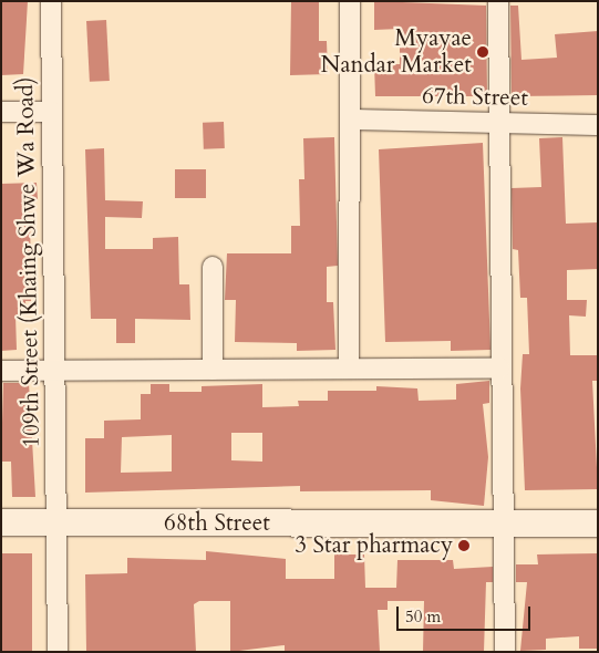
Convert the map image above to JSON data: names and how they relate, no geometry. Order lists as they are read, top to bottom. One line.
{"streets":{"main road":["68th Street"],"street":["67th Street","109th Street (Khaing Shwe Wa Road)"]},"crossings":[["109th Street (Khaing Shwe Wa Road)","68th Street"]],"places":["Myayae Nandar Market","3 Star pharmacy"],"scale_bar":"50 m"}
